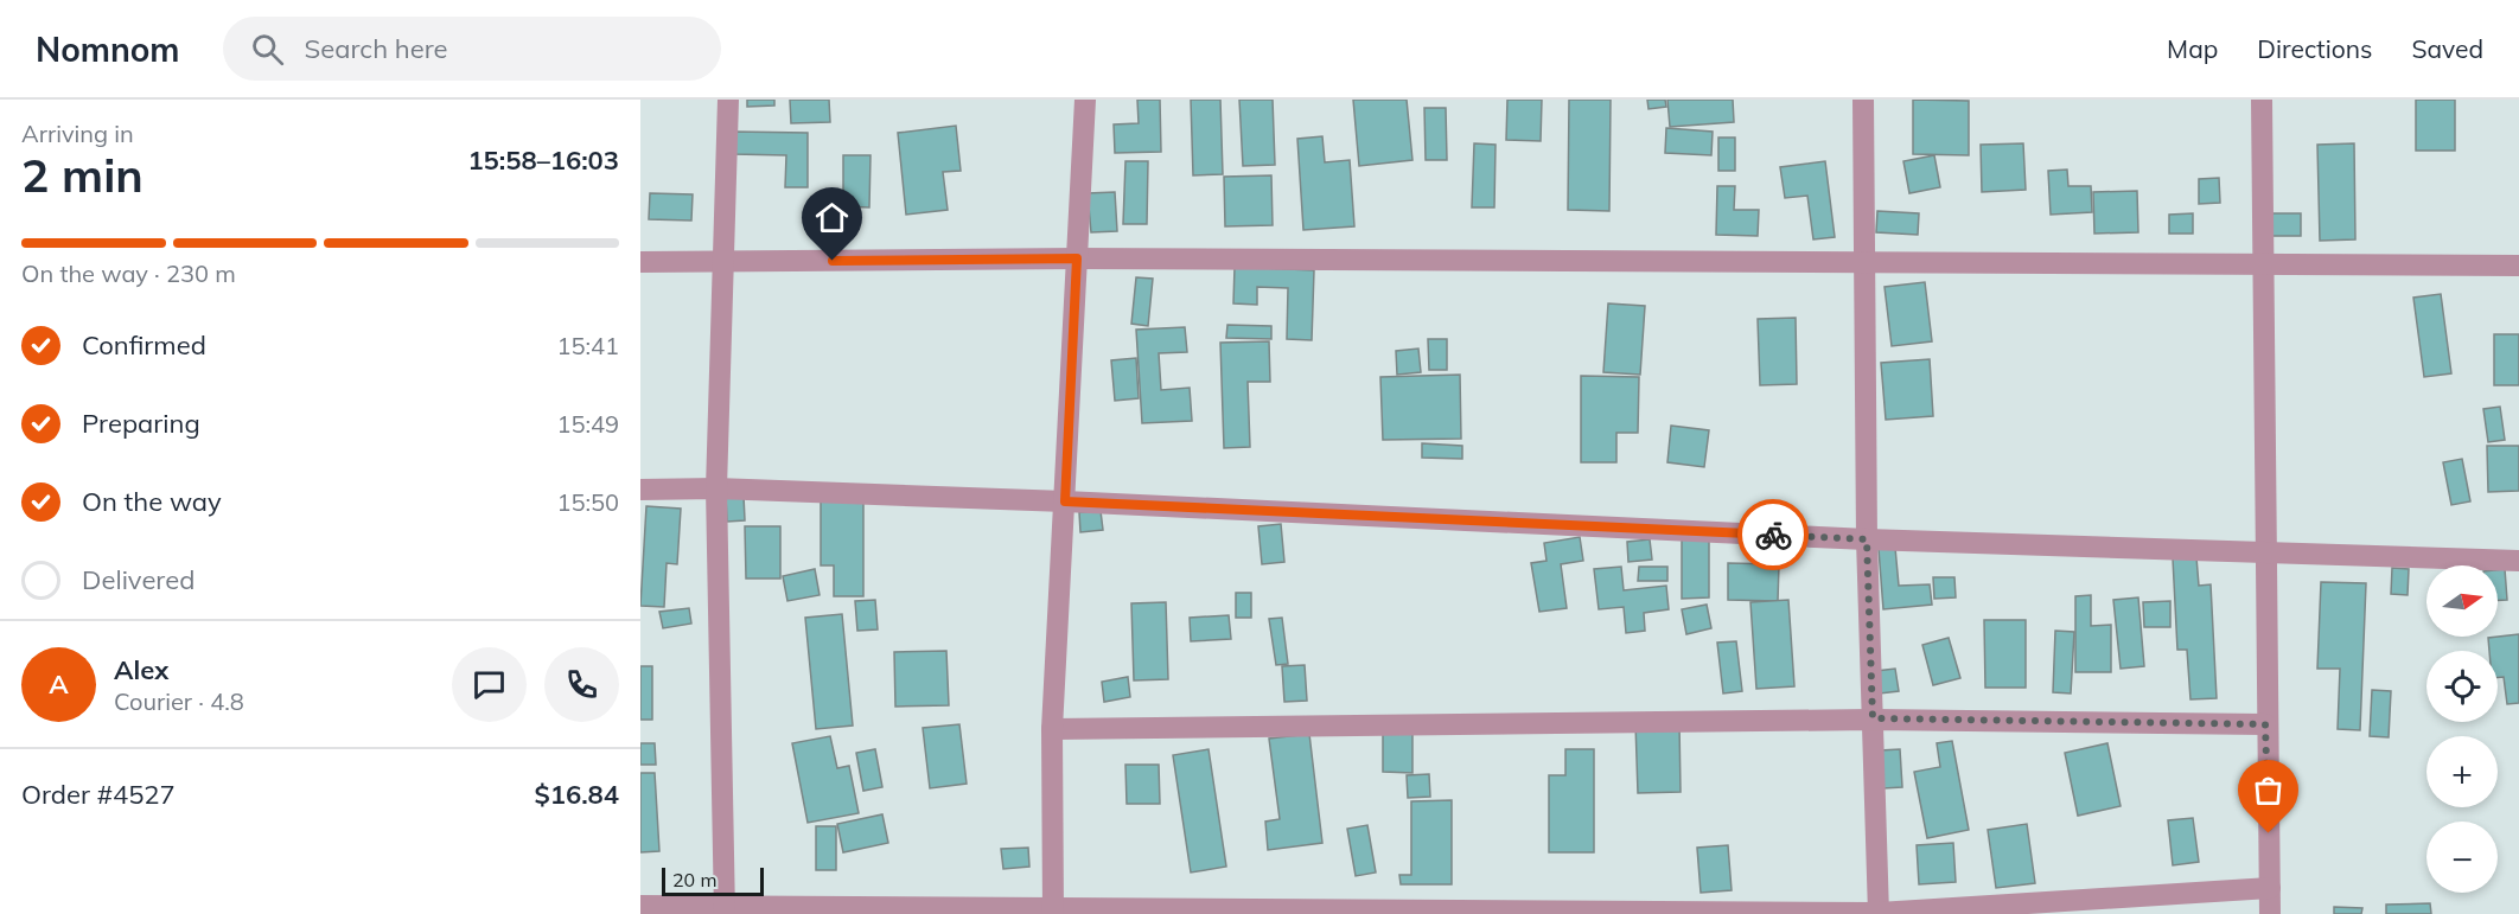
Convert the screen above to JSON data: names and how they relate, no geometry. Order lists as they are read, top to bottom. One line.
{"scale_bar":"20 m","north":"right","page":{"header":"Nomnom","search":"Search here","nav":["Map","Directions","Saved"],"heading":["2 min","Arriving in","15:58–16:03"],"panel":["Alex","Courier · 4.8","Order #4527","$16.84"],"bar":"On the way · 230 m","list":[["Confirmed","15:41"],["Preparing","15:49"],["On the way","15:50"],"Delivered"],"map_buttons":["+","−"],"round":"A","scale":"20 m"}}
